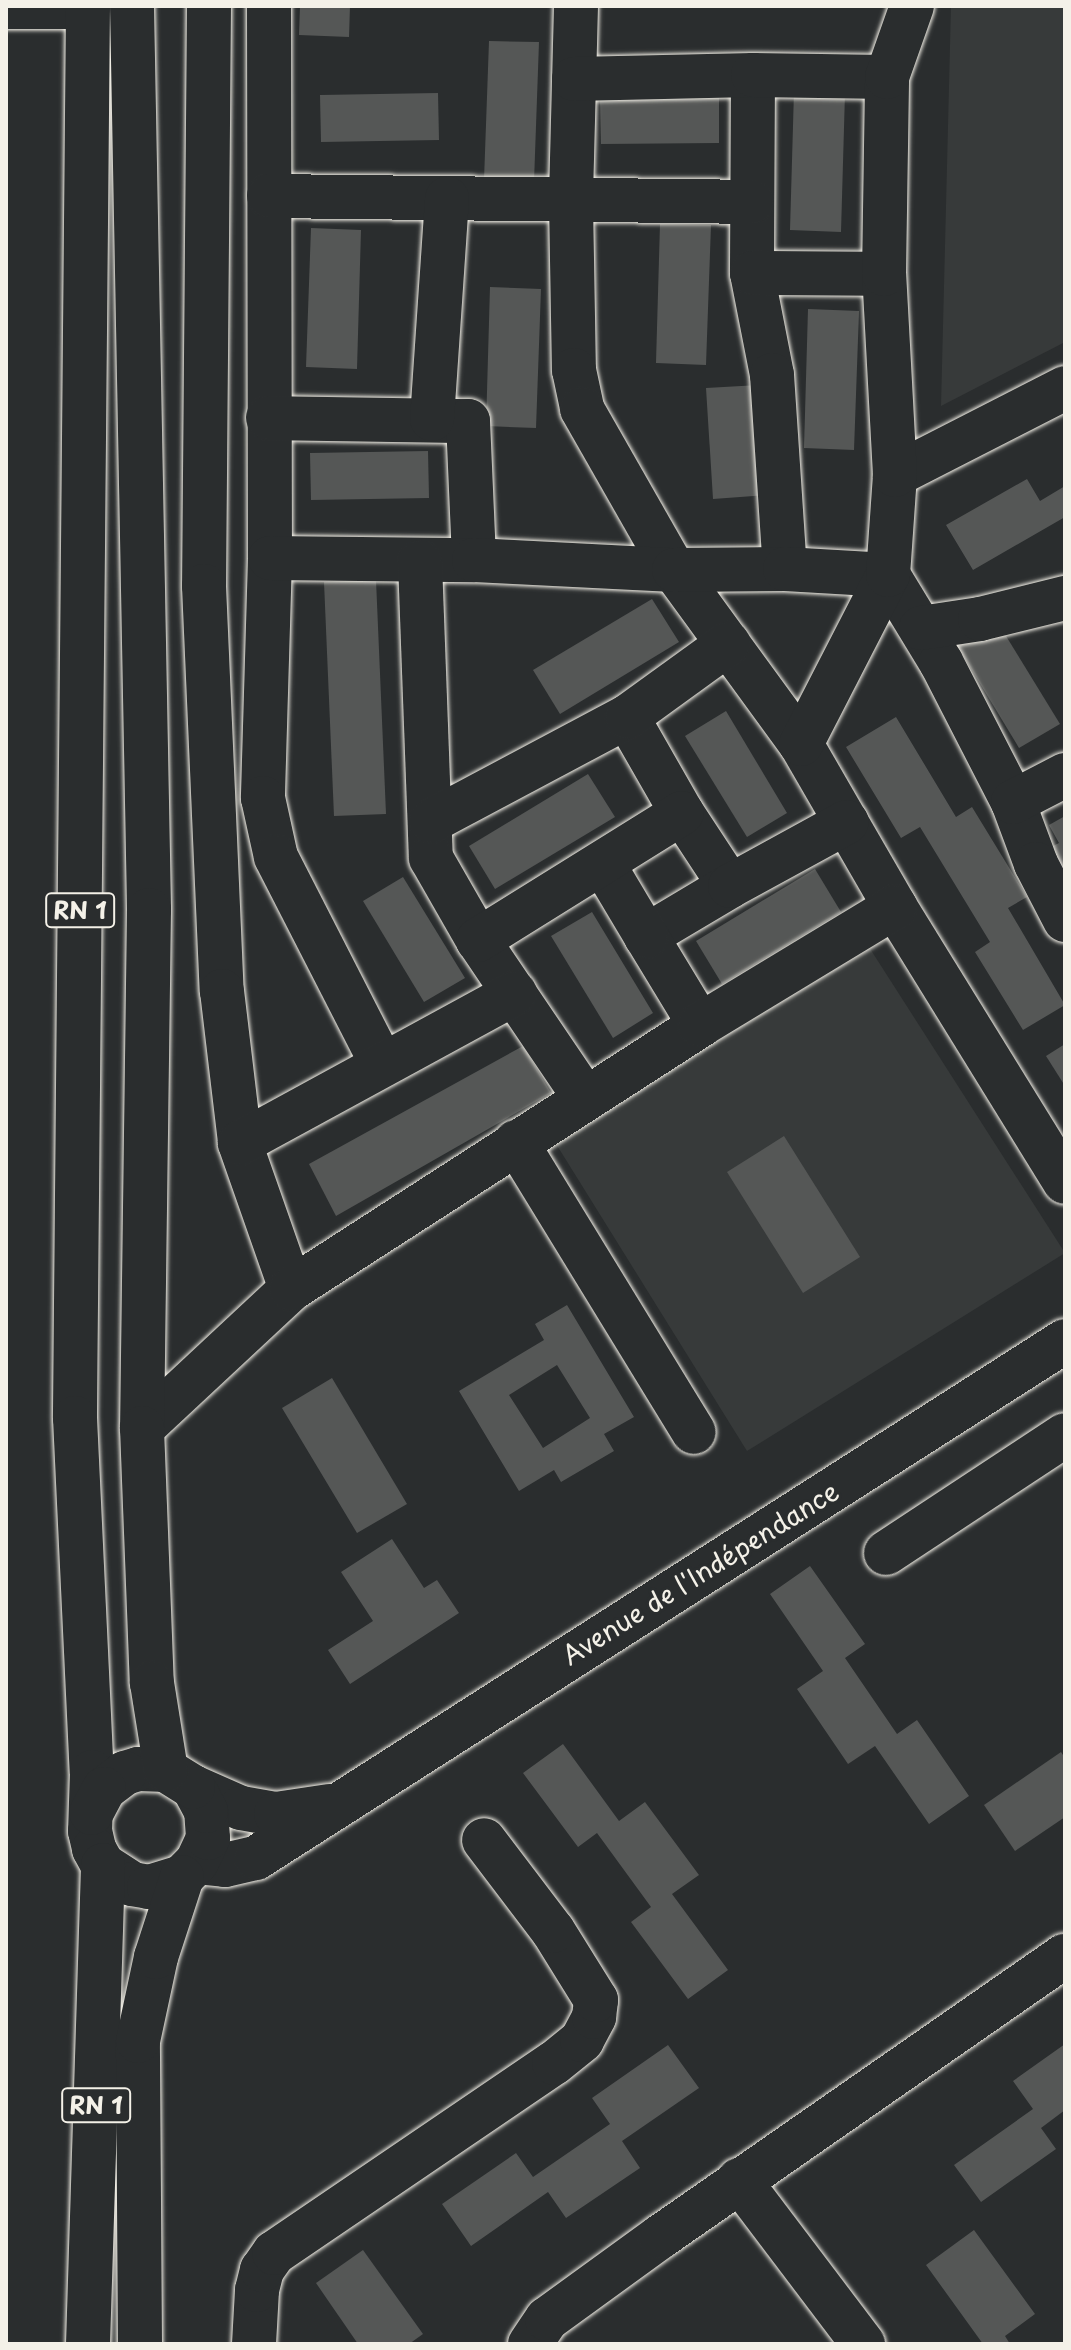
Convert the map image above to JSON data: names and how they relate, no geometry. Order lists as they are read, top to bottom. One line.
{"streets":{"main road":["RN 1","Avenue de l'Indépendance"]},"crossings":[["RN 1","Avenue de l'Indépendance"]]}
